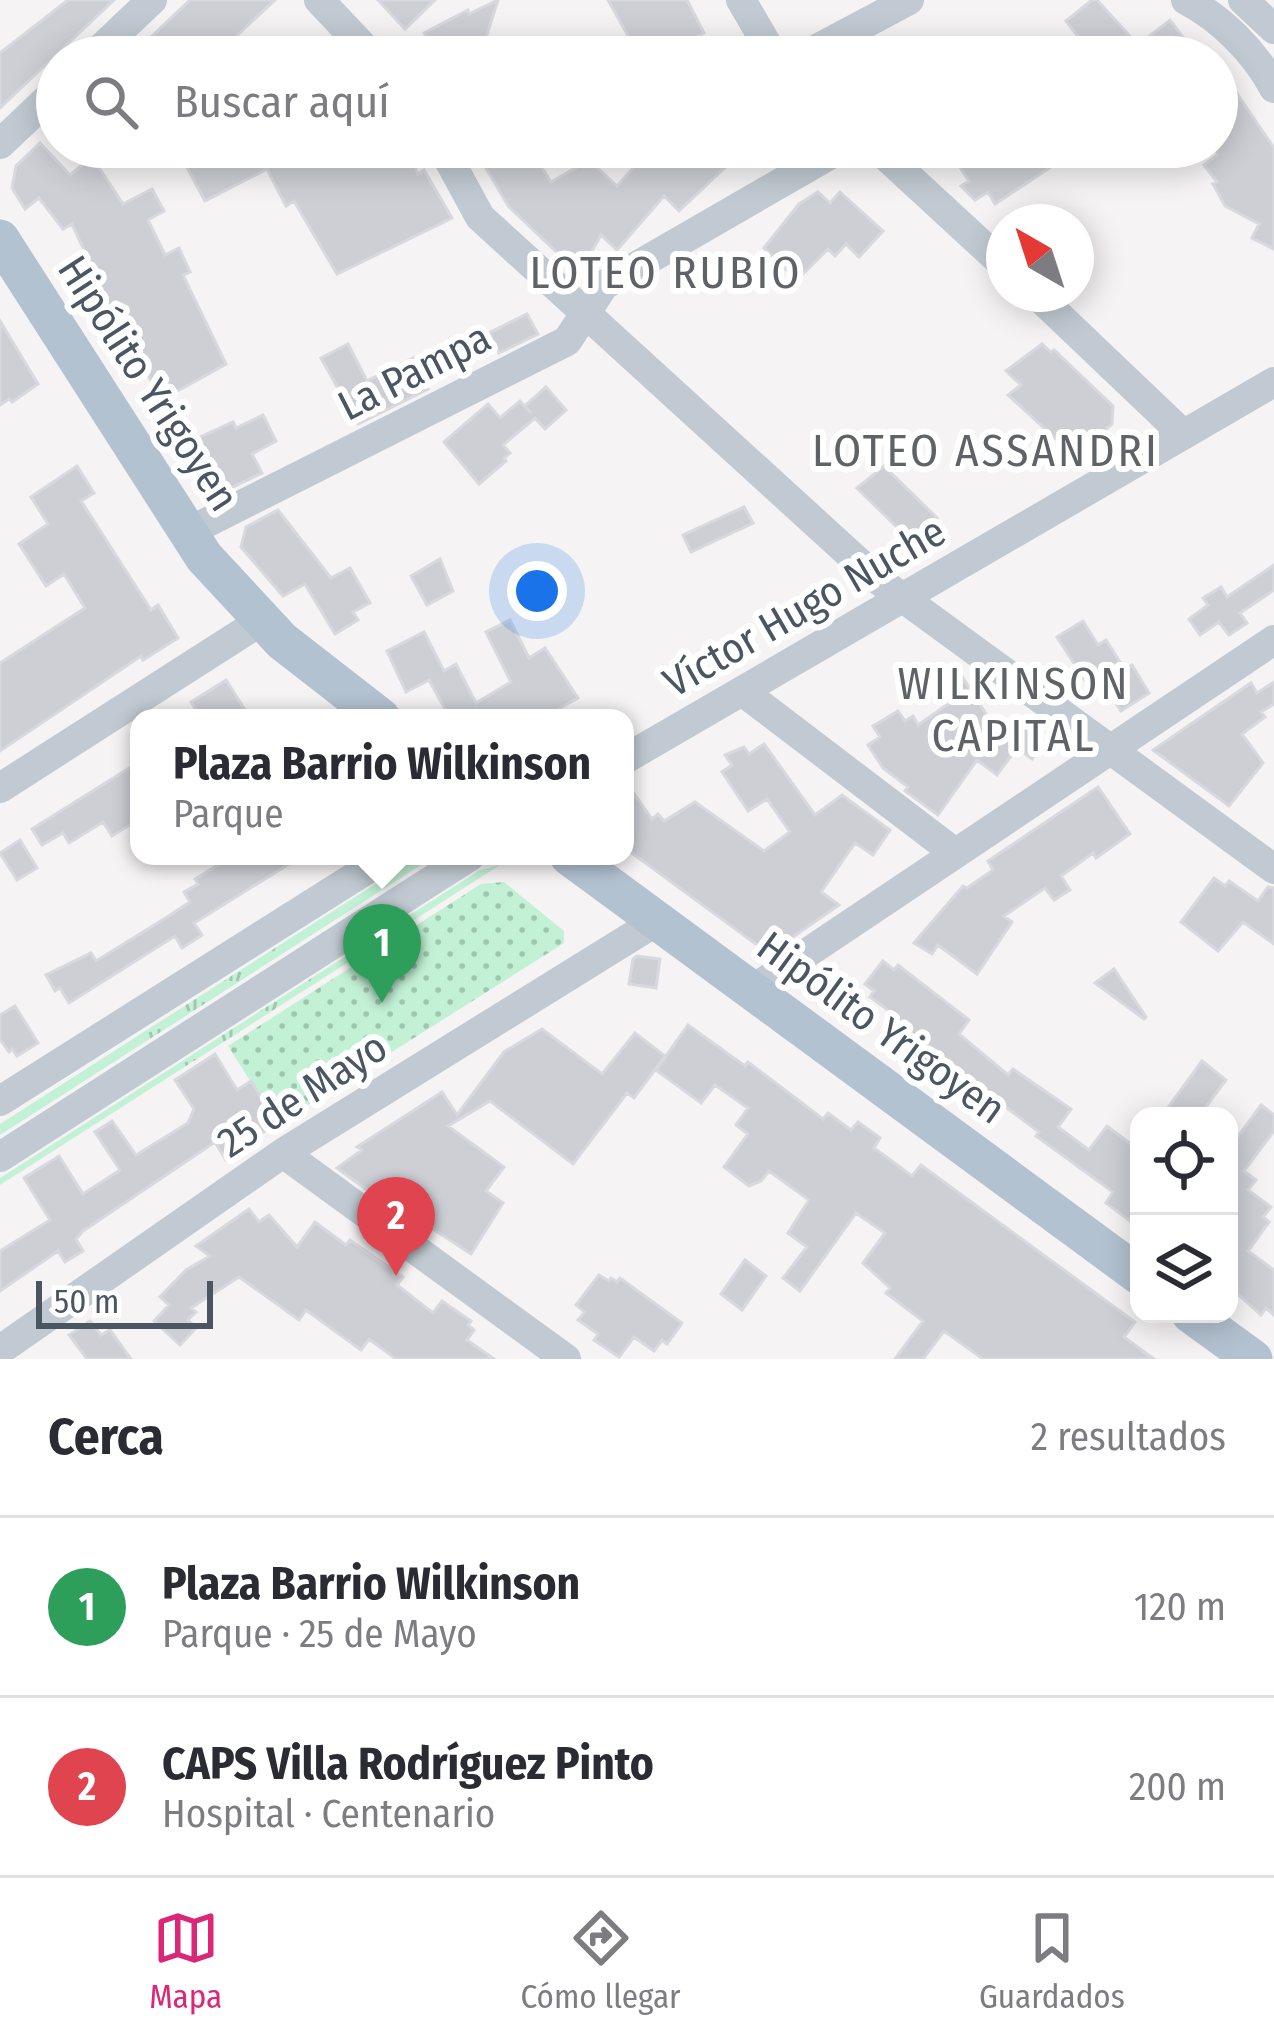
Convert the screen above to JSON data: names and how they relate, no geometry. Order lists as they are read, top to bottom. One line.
{"streets":{"main road":["Hipólito Yrigoyen"],"street":["La Pampa","Víctor Hugo Nuche","25 de Mayo"]},"crossings":[["La Pampa","Hipólito Yrigoyen"],["Hipólito Yrigoyen","25 de Mayo"]],"districts":["LOTEO RUBIO","LOTEO ASSANDRI","WILKINSON CAPITAL"],"scale_bar":"50 m","north":"top left","page":{"search":"Buscar aquí","popup":["Plaza Barrio Wilkinson","Parque"],"pins":["1","2"],"scale":"50 m","heading":["Cerca","2 resultados"],"list":[{"mark":"1","name":"Plaza Barrio Wilkinson","note":"Parque · 25 de Mayo","value":"120 m"},{"mark":"2","name":"CAPS Villa Rodríguez Pinto","note":"Hospital · Centenario","value":"200 m"}],"nav":["Mapa","Cómo llegar","Guardados"]}}
